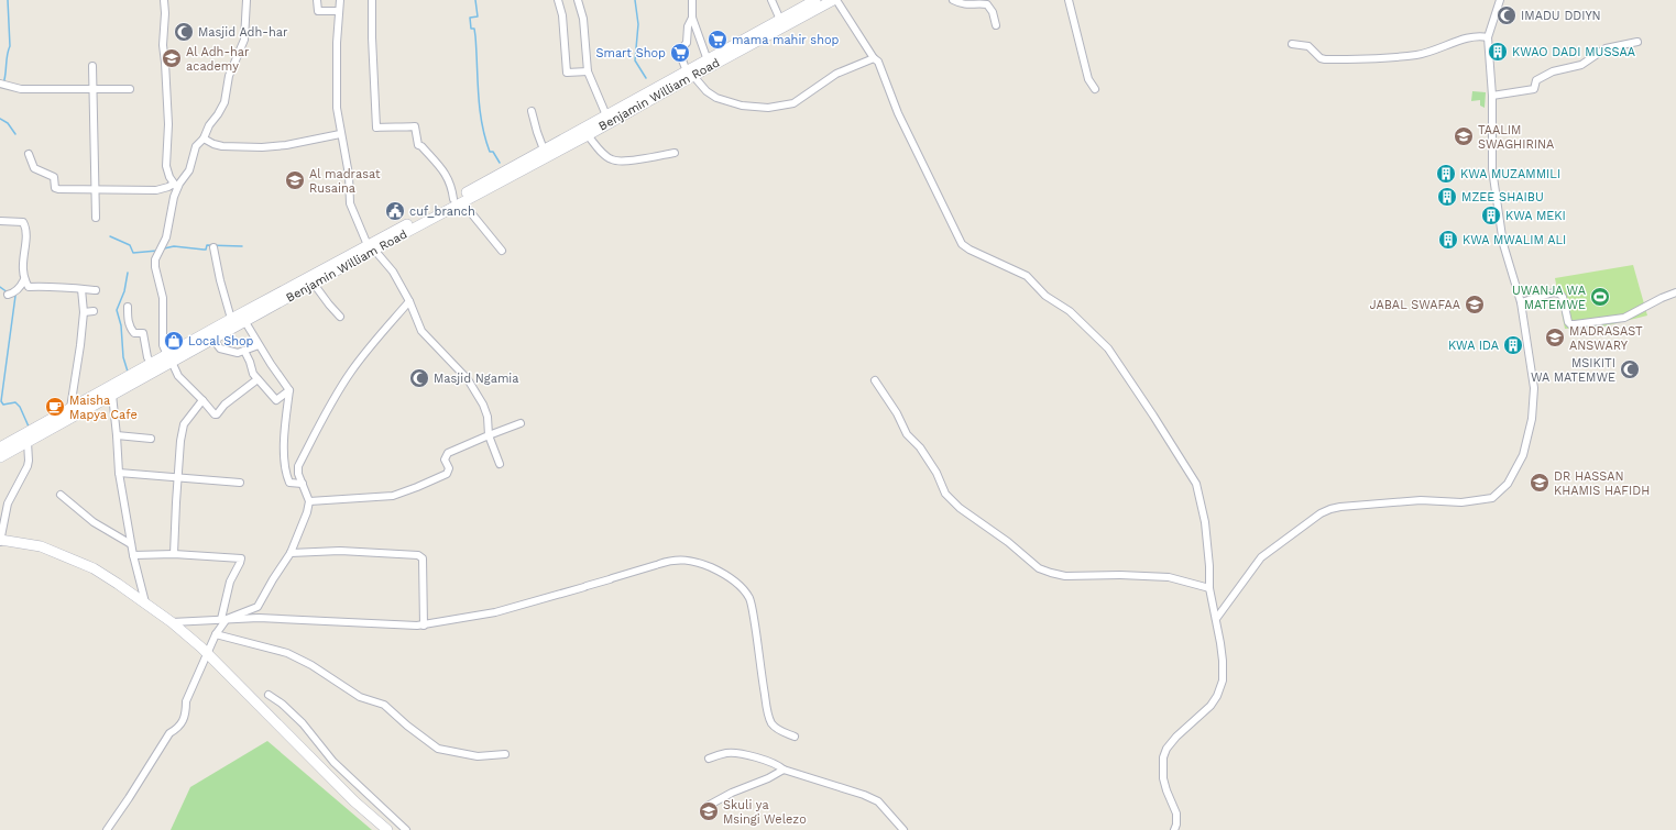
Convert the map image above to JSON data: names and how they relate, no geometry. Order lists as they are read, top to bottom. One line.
{"streets":{"main road":["Benjamin William Road"]},"places":{"mosque":["IMADU DDIYN","Masjid Adh-har","MSIKITI WA MATEMWE","Masjid Ngamia"],"supermarket":["mama mahir shop","Smart Shop"],"building":["KWAO DADI MUSSAA","KWA MUZAMMILI","MZEE SHAIBU","KWA MEKI","KWA MWALIM ALI","KWA IDA"],"school or university":["Al Adh-har academy","TAALIM SWAGHIRINA","Al madrasat Rusaina","JABAL SWAFAA","MADRASAST ANSWARY","DR HASSAN KHAMIS HAFIDH","Skuli ya Msingi Welezo"],"public building":["cuf_branch"],"sports":["UWANJA WA MATEMWE"],"shop":["Local Shop"],"cafe":["Maisha Mapya Cafe"]}}
